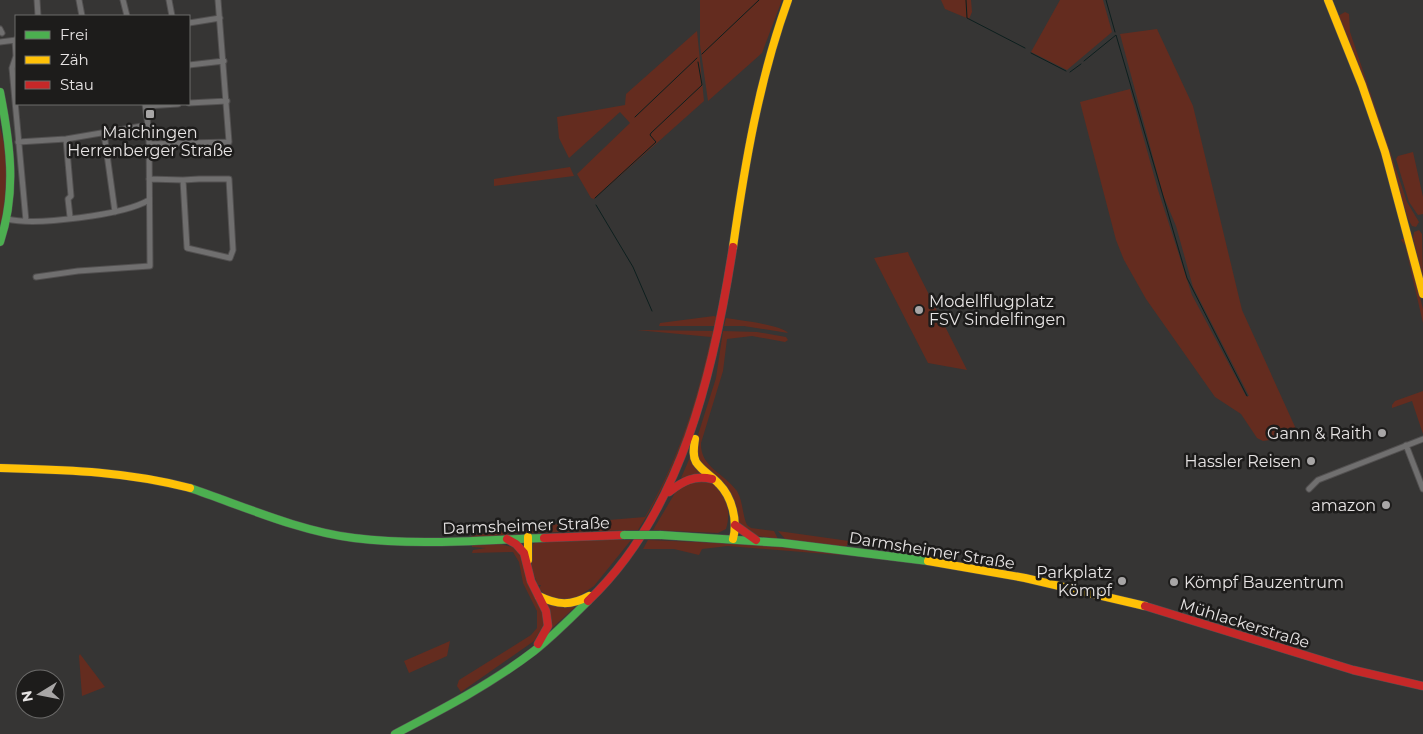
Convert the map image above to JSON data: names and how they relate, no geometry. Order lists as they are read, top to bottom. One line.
{"streets":{"main road":["Darmsheimer Straße","Mühlackerstraße"]},"crossings":[["Darmsheimer Straße","Mühlackerstraße"]],"places":{"transit":["Maichingen Herrenberger Straße"],"other":["Modellflugplatz FSV Sindelfingen","Gann & Raith","Hassler Reisen","amazon","Parkplatz Kömpf","Kömpf Bauzentrum"]},"legend":["Frei","Zäh","Stau"],"north":"left"}
